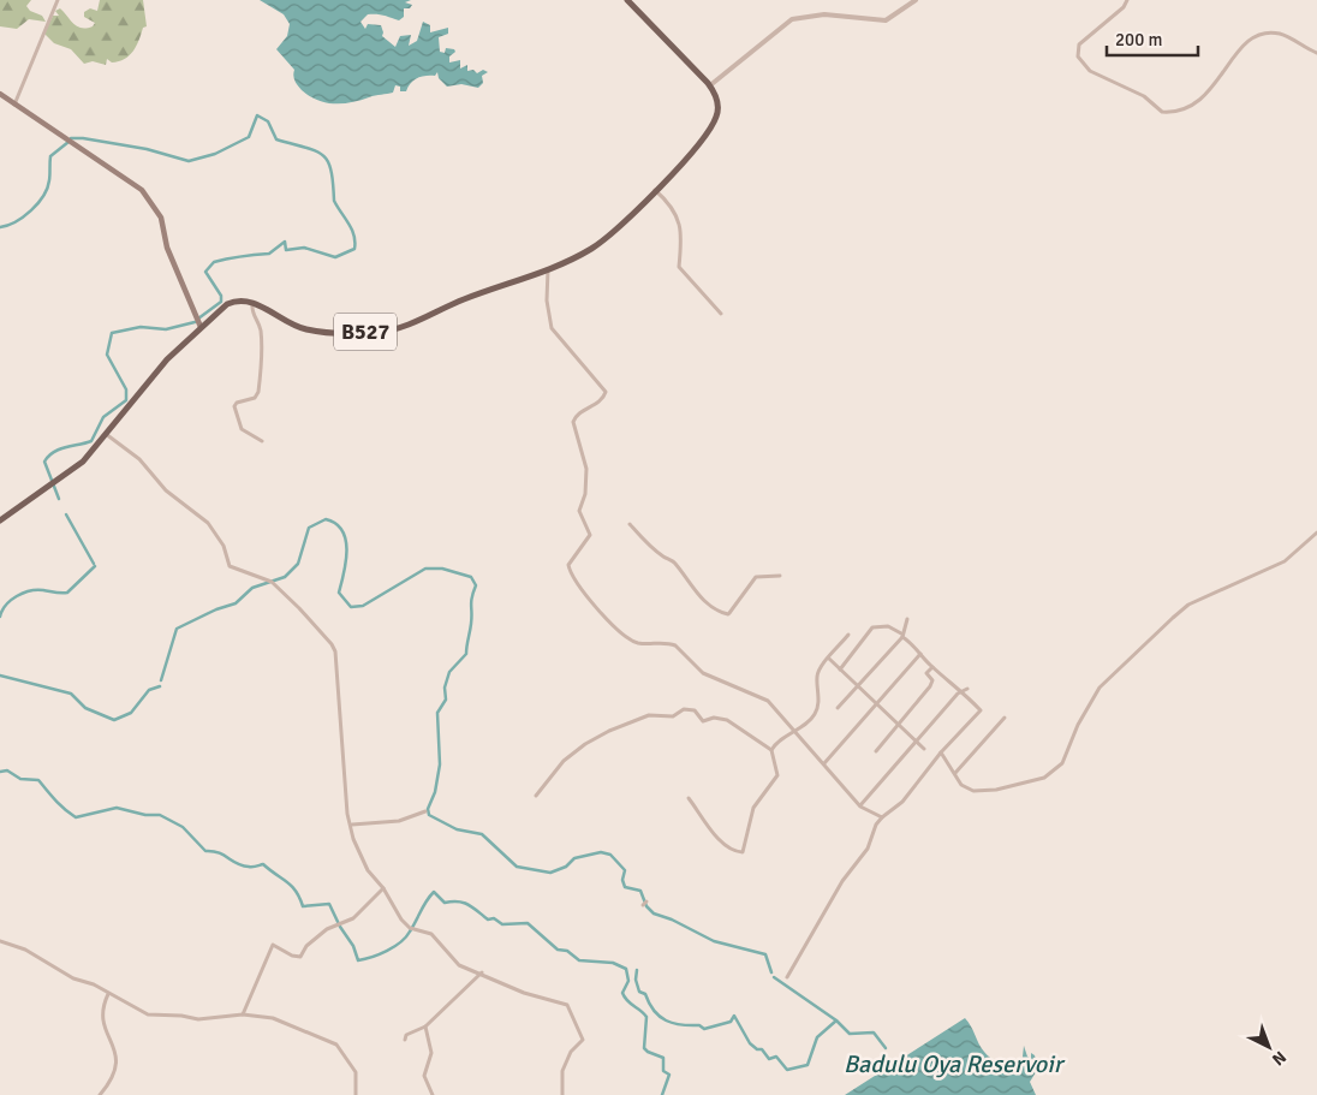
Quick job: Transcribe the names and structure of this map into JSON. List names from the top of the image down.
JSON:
{
  "streets": {
    "main road": ["B527"]
  },
  "water": ["Badulu Oya Reservoir"],
  "scale_bar": "200 m",
  "north": "bottom right"
}
